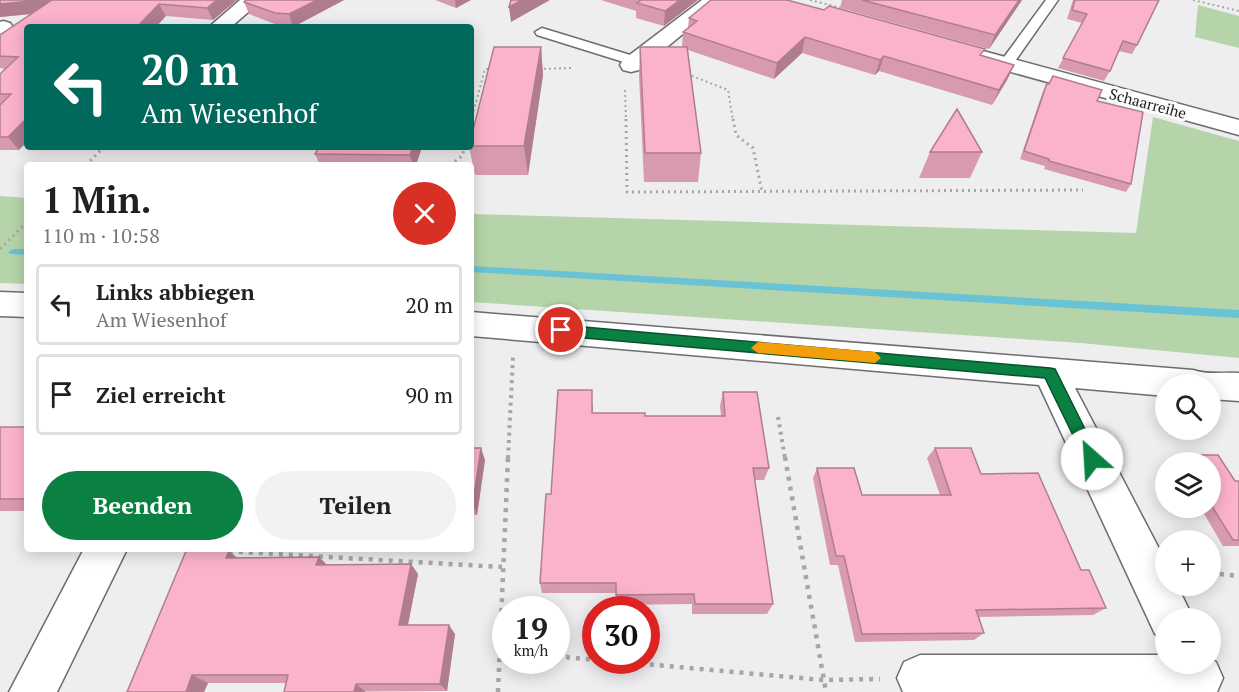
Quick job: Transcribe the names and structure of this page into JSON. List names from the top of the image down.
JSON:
{
  "streets": {
    "street": ["Schaarreihe"]
  },
  "page": {
    "turn": ["20 m", "Am Wiesenhof"],
    "heading": ["1 Min.", "110 m · 10:58"],
    "list": [
      {
        "name": "Links abbiegen",
        "note": "Am Wiesenhof",
        "value": "20 m"
      },
      {
        "name": "Ziel erreicht",
        "value": "90 m"
      }
    ],
    "map_buttons": ["+", "−"],
    "buttons": ["Beenden", "Teilen"],
    "speed": "19 km/h",
    "limit": "30"
  }
}
